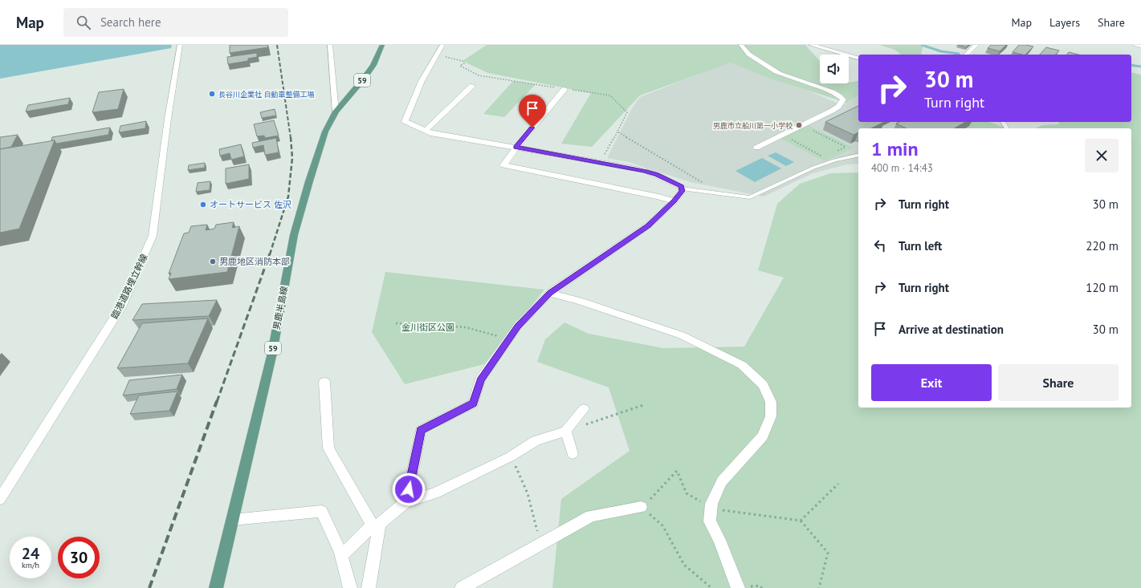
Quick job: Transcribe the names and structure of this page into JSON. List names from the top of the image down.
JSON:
{
  "streets": {
    "main road": ["59", "男鹿半島線"],
    "street": ["臨港道路埋立幹線"]
  },
  "parks": ["金川街区公園"],
  "places": [
    "長谷川企業社 自動車整備工場",
    "男鹿市立船川第一小学校",
    "オートサービス 佐沢",
    "男鹿地区消防本部"
  ],
  "page": {
    "header": "Map",
    "search": "Search here",
    "nav": ["Map", "Layers", "Share"],
    "turn": ["30 m", "Turn right"],
    "heading": ["1 min", "400 m · 14:43"],
    "list": [
      {
        "name": "Turn right",
        "value": "30 m"
      },
      {
        "name": "Turn left",
        "value": "220 m"
      },
      {
        "name": "Turn right",
        "value": "120 m"
      },
      {
        "name": "Arrive at destination",
        "value": "30 m"
      }
    ],
    "buttons": ["Exit", "Share"],
    "speed": "24 km/h",
    "limit": "30"
  }
}
